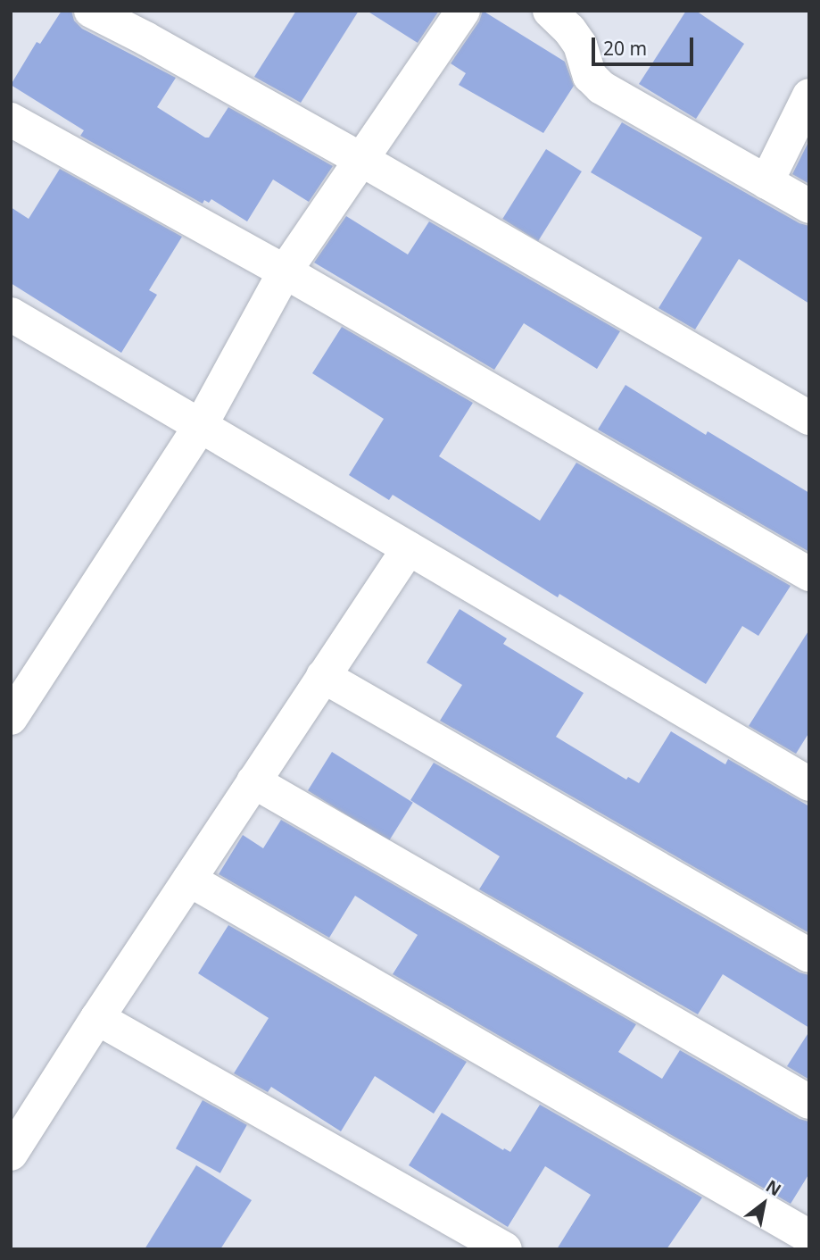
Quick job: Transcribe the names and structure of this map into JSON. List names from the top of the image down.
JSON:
{
  "scale_bar": "20 m",
  "north": "top right"
}
